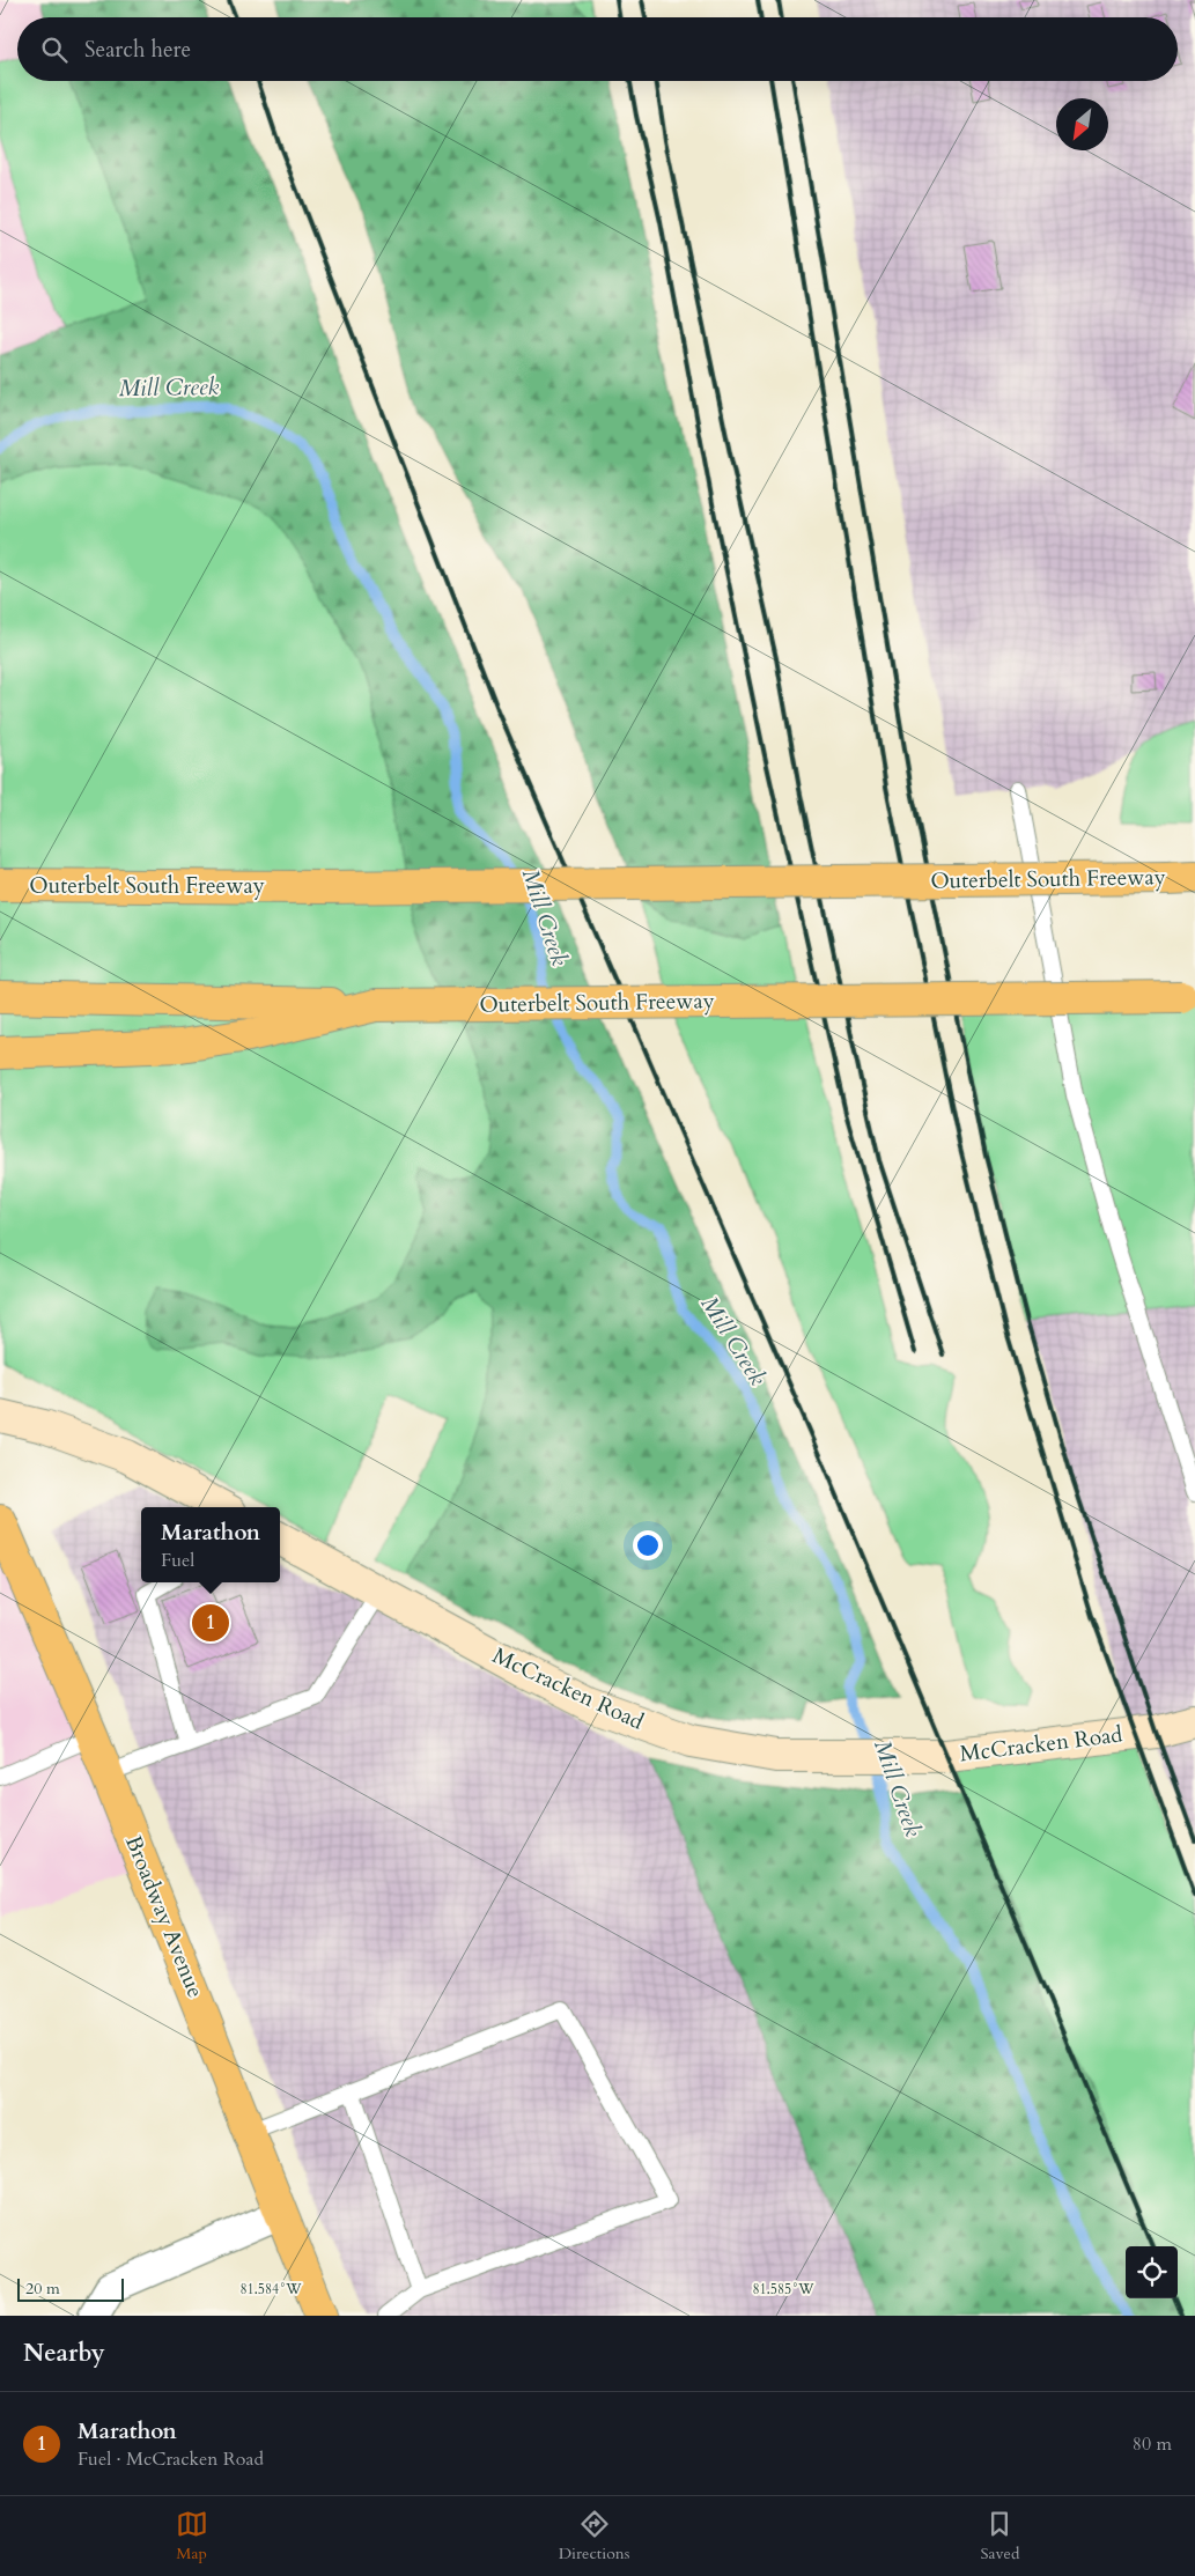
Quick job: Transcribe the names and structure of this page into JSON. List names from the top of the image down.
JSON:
{
  "streets": {
    "main road": ["Outerbelt South Freeway", "Broadway Avenue"],
    "street": ["McCracken Road"]
  },
  "water": ["Mill Creek"],
  "scale_bar": "20 m",
  "north": "bottom left",
  "page": {
    "search": "Search here",
    "popup": ["Marathon", "Fuel"],
    "pins": "1",
    "scale": "20 m",
    "heading": "Nearby",
    "list": [
      {
        "mark": "1",
        "name": "Marathon",
        "note": "Fuel · McCracken Road",
        "value": "80 m"
      }
    ],
    "nav": ["Map", "Directions", "Saved"]
  },
  "coordinates": ["81.584°W", "81.585°W"]
}
